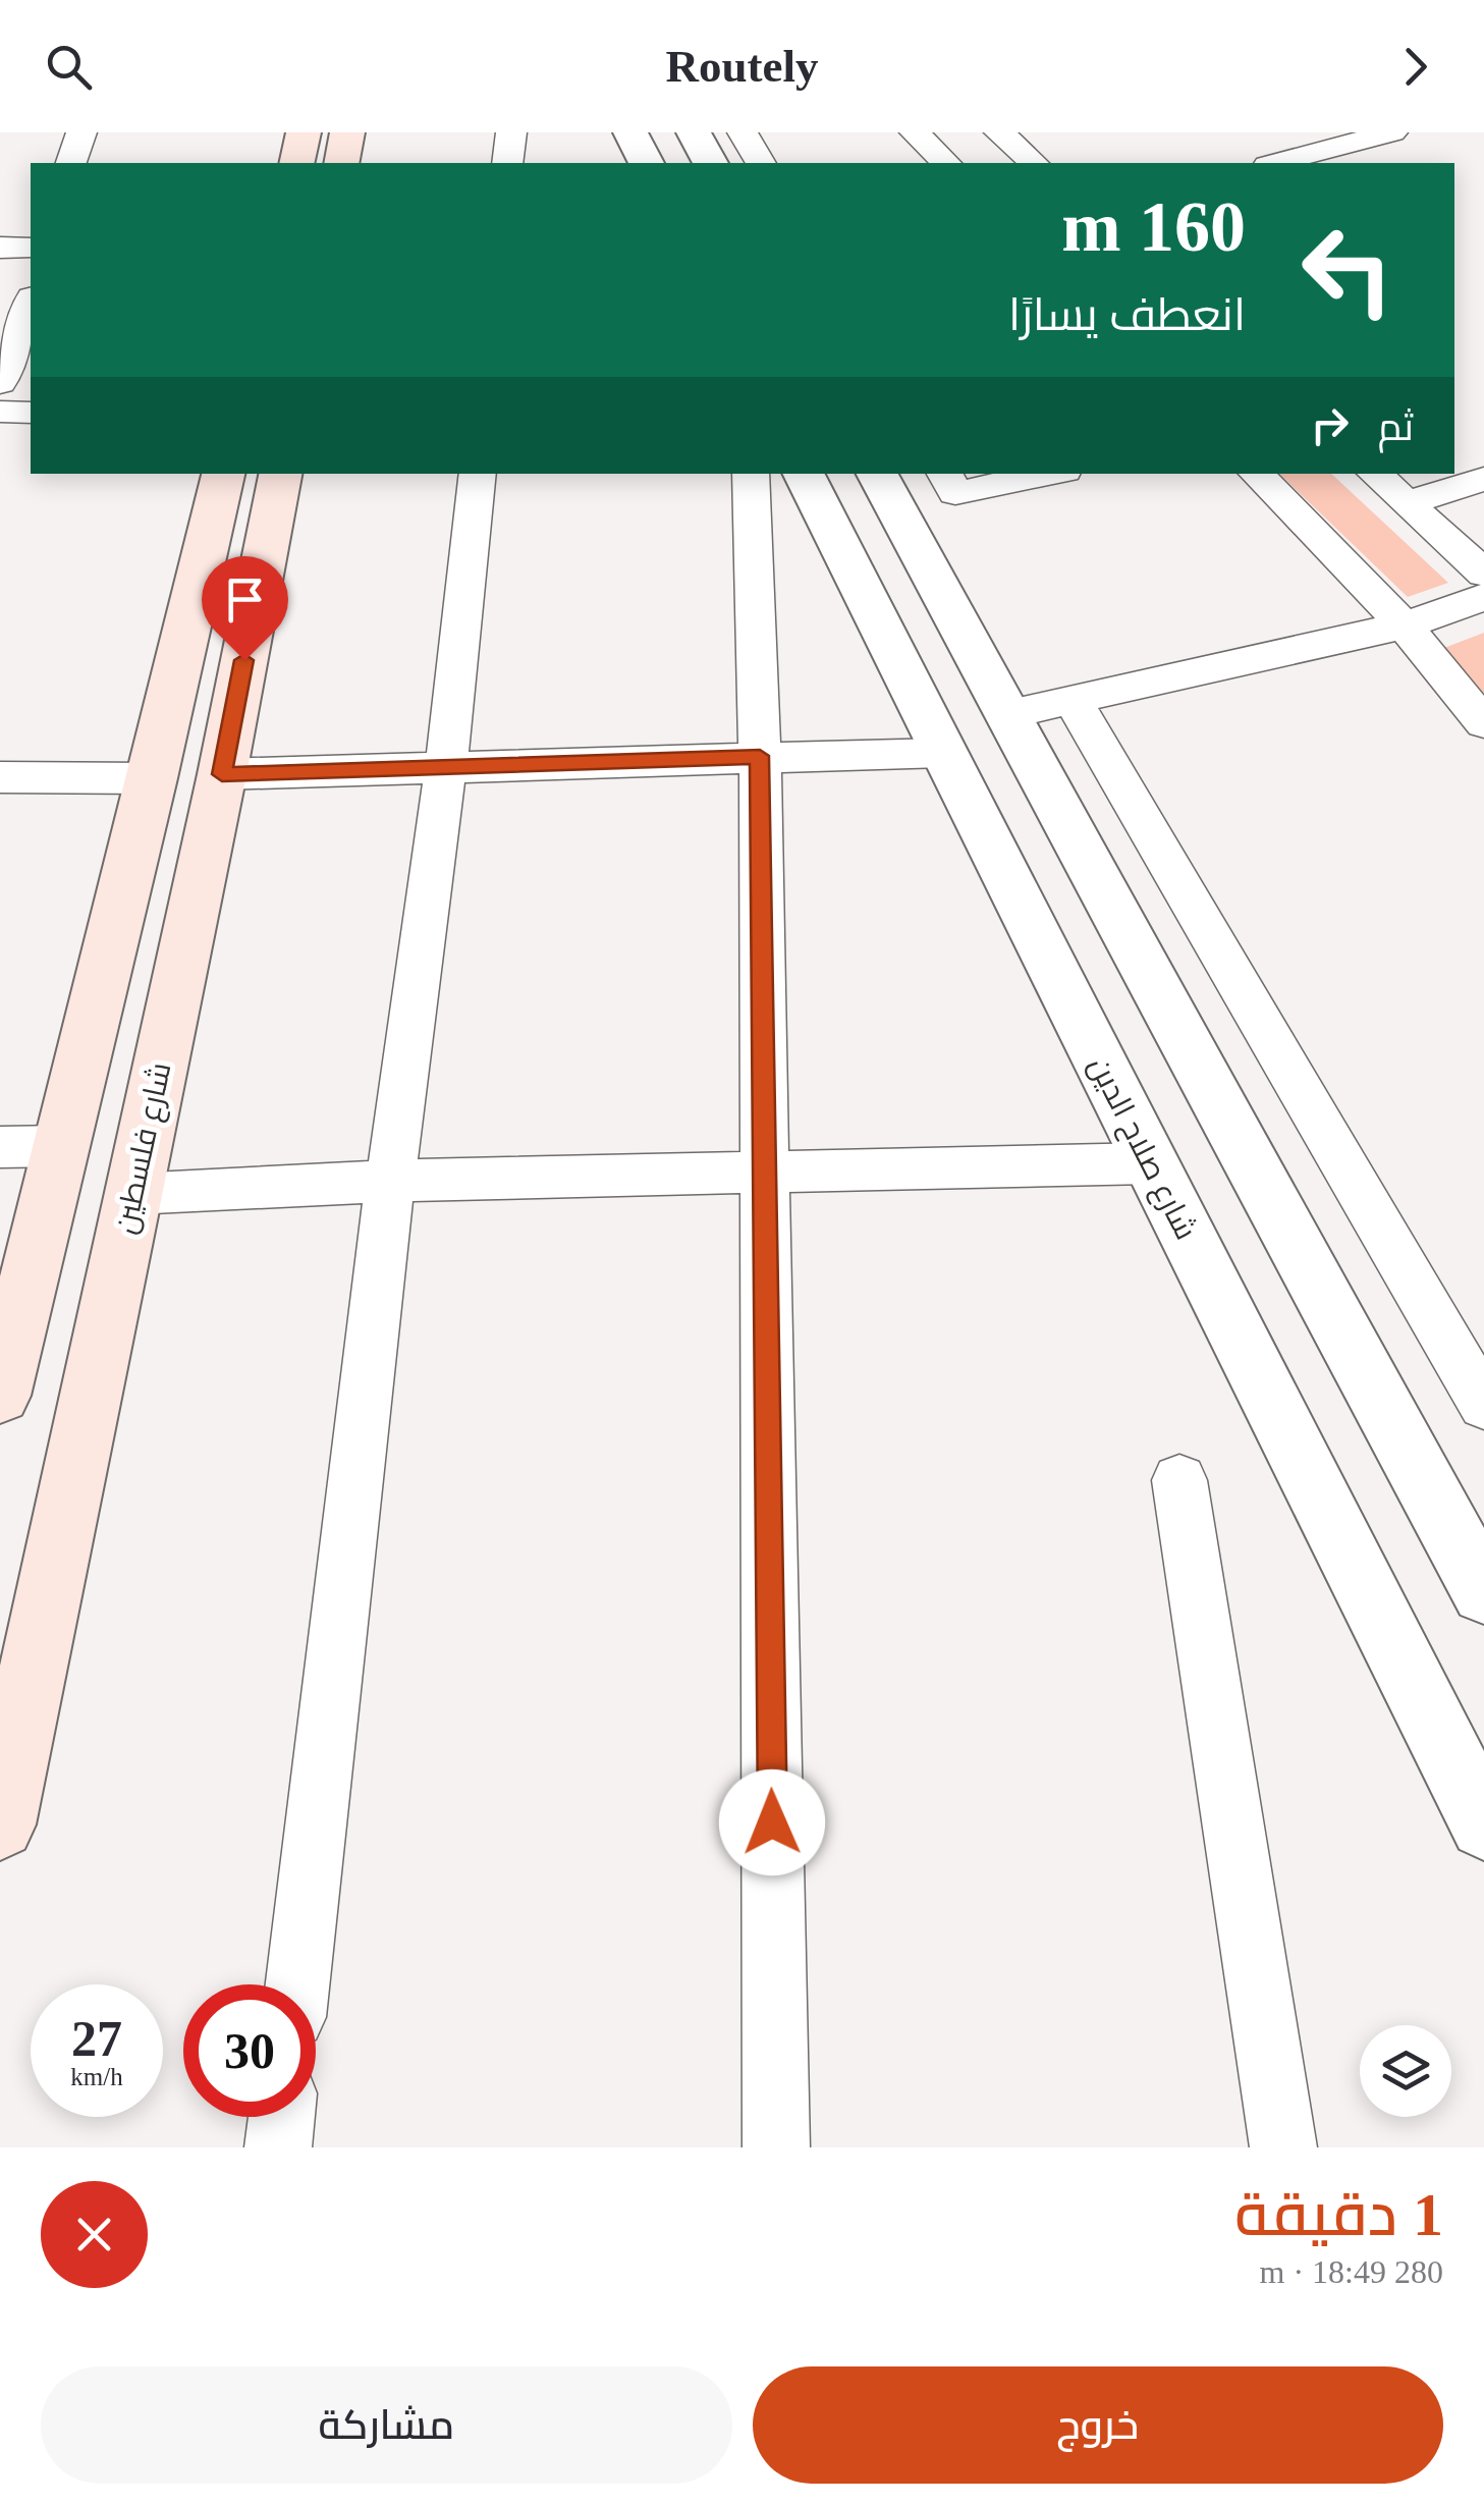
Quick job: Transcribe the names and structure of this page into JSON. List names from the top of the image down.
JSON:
{
  "streets": {
    "main road": ["شارع فلسطين"],
    "street": ["شارع صلاح الدين"]
  },
  "page": {
    "header": "Routely",
    "turn": ["160 m", "انعطف يسارًا"],
    "then": "ثم",
    "speed": "27 km/h",
    "limit": "30",
    "heading": ["1 دقيقة", "280 m · 18:49"],
    "buttons": ["خروج", "مشاركة"]
  }
}
